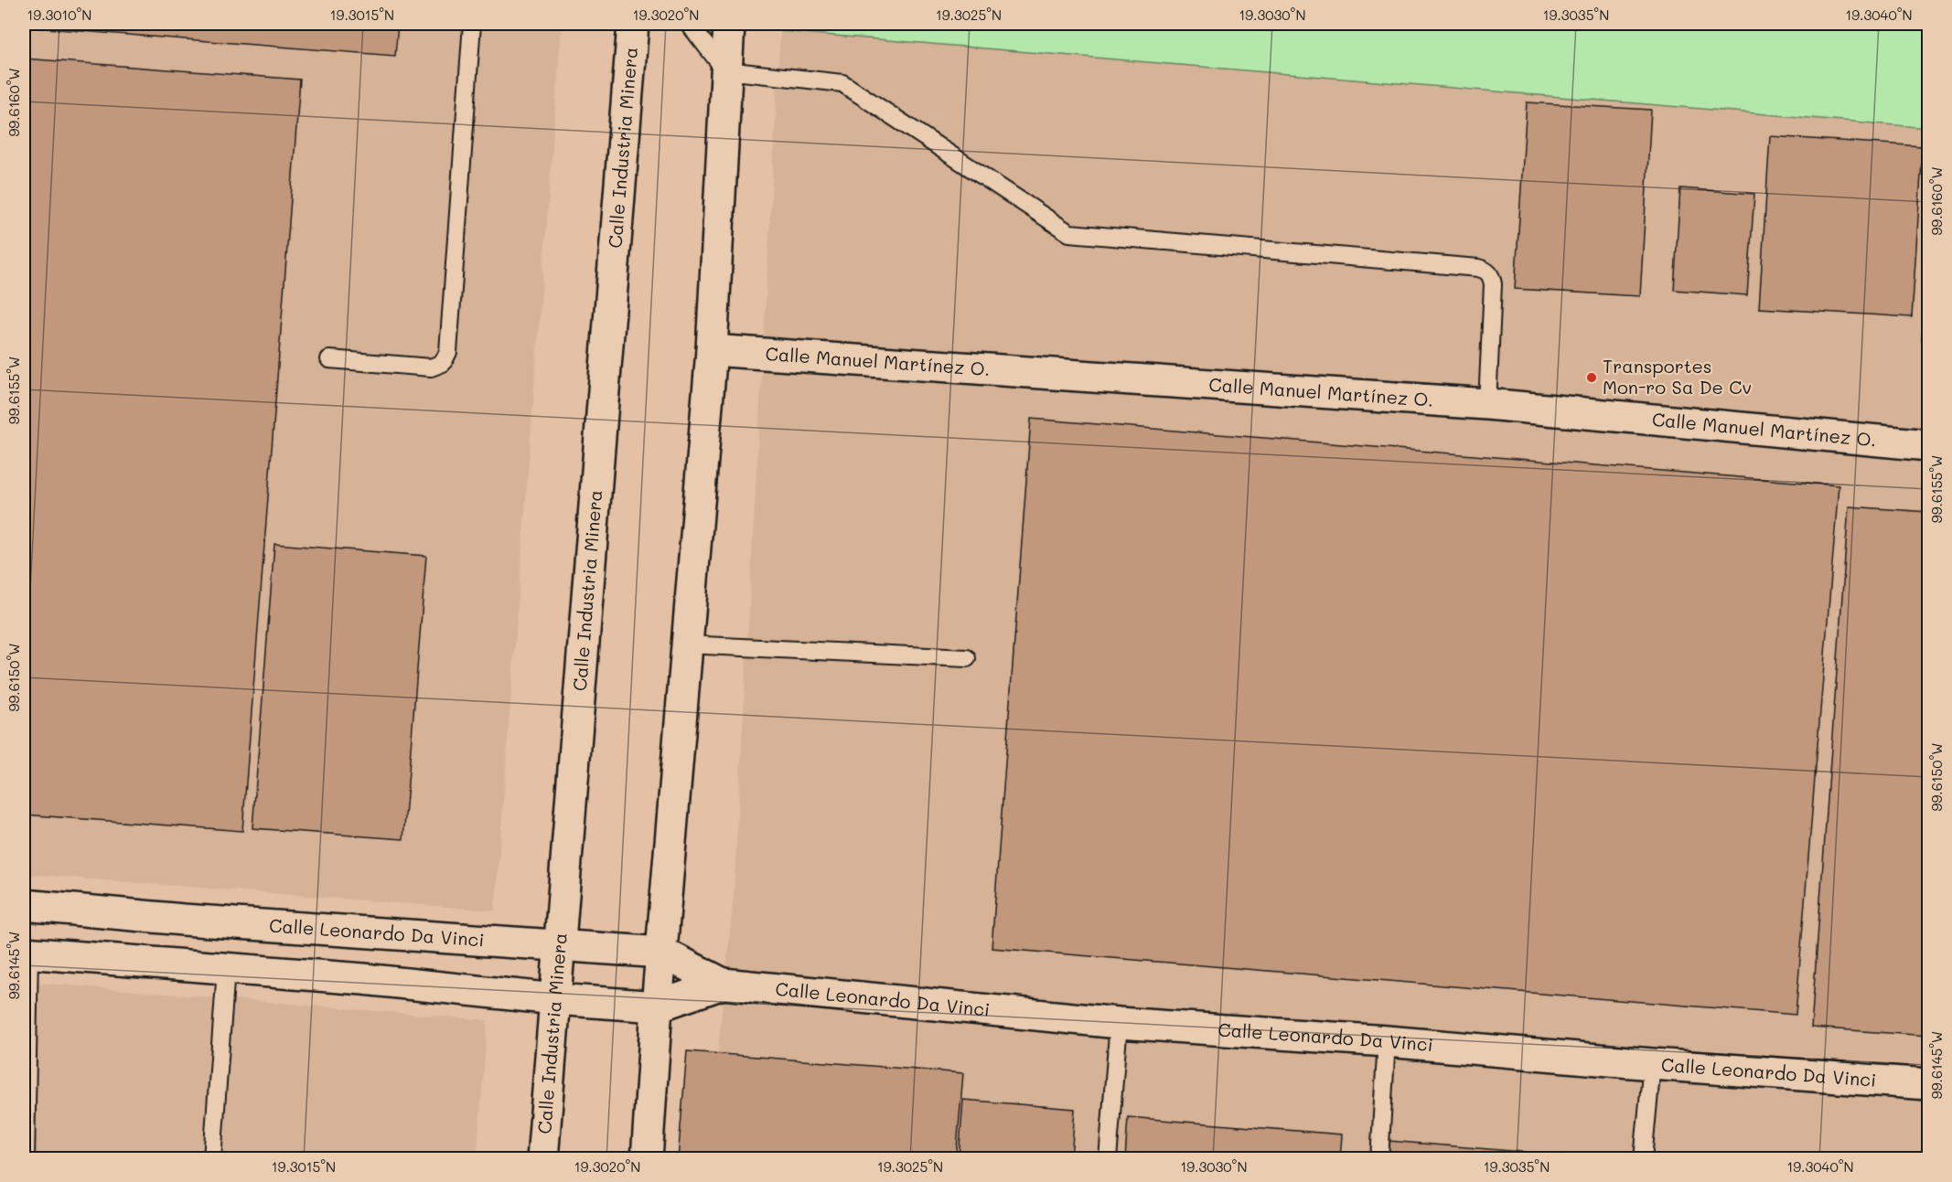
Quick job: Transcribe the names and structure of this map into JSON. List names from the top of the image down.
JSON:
{
  "streets": {
    "main road": ["Calle Industria Minera", "Calle Manuel Martínez O.", "Calle Leonardo Da Vinci"]
  },
  "crossings": [
    ["Calle Industria Minera", "Calle Leonardo Da Vinci"]
  ],
  "places": ["Transportes Mon-ro Sa De Cv"],
  "coordinates": [
    "19.3010°N",
    "19.3015°N",
    "19.3020°N",
    "19.3025°N",
    "19.3030°N",
    "19.3035°N",
    "19.3040°N",
    "99.6160°W",
    "99.6155°W",
    "99.6150°W",
    "99.6145°W"
  ]
}
